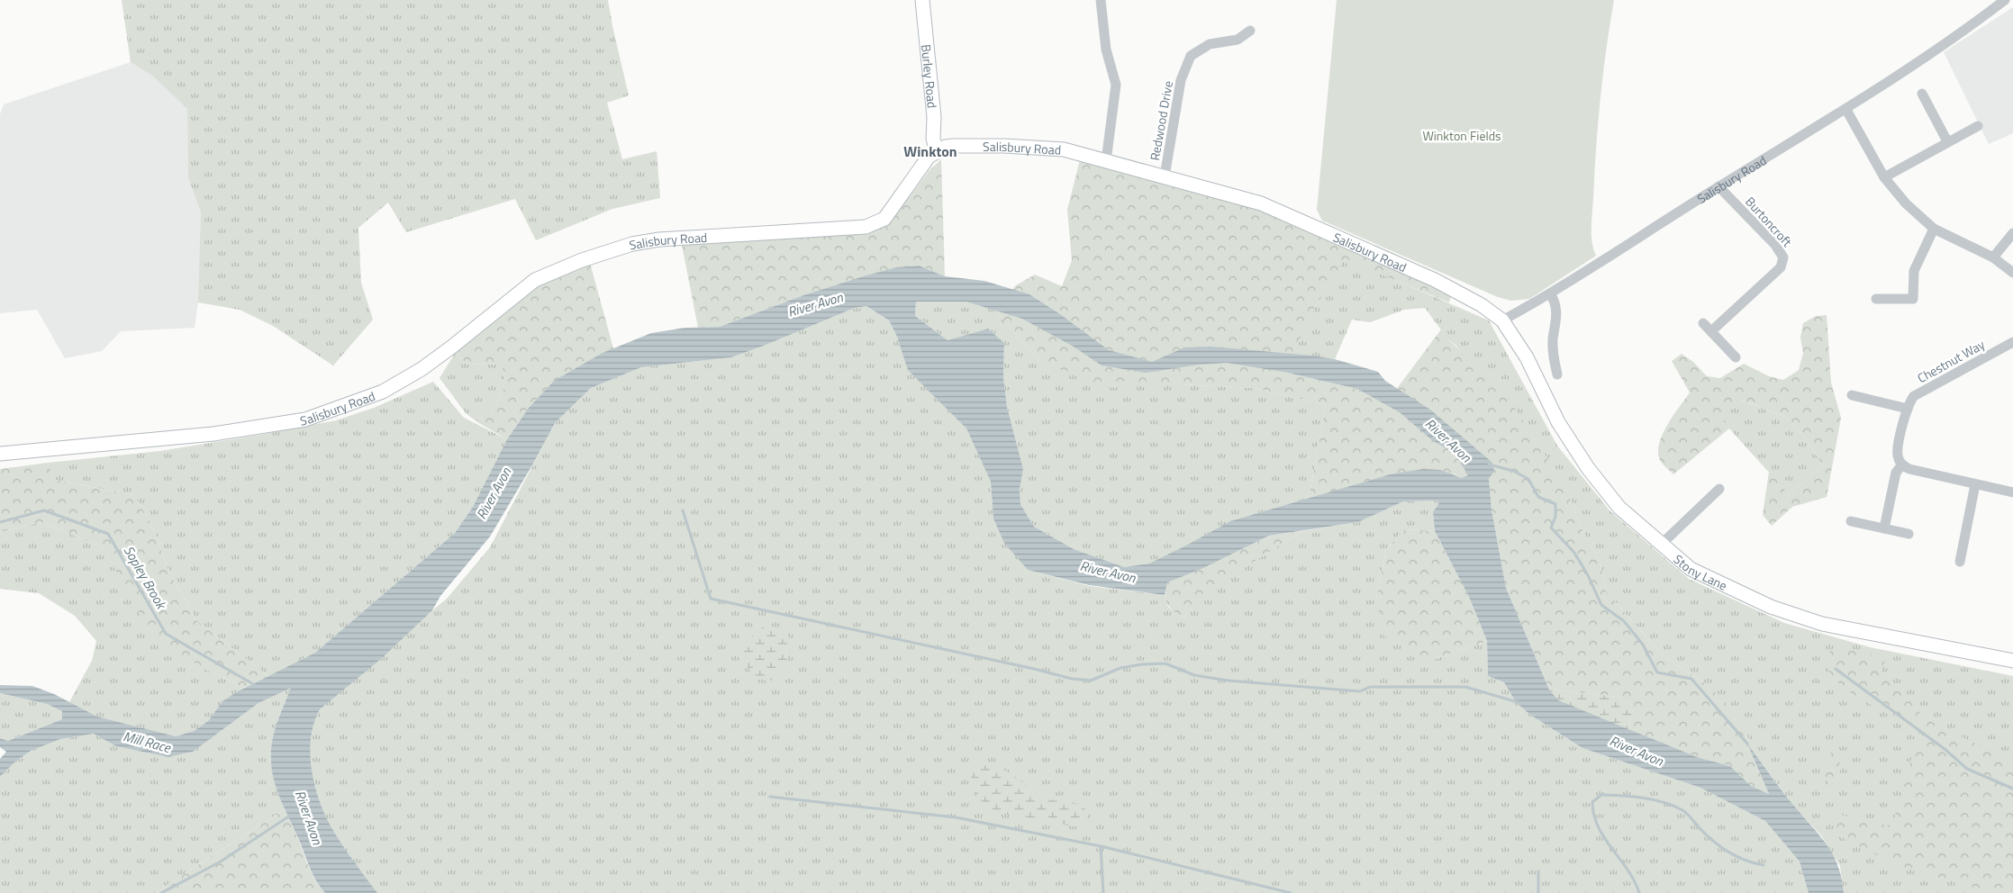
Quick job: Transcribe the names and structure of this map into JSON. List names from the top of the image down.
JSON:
{
  "streets": {
    "main road": ["Burley Road", "Salisbury Road", "Stony Lane"],
    "street": ["Redwood Drive", "Burtoncroft", "Chestnut Way"]
  },
  "crossings": [
    ["Burley Road", "Salisbury Road"],
    ["Redwood Drive", "Salisbury Road"],
    ["Salisbury Road", "Burtoncroft"],
    ["Salisbury Road", "Stony Lane"]
  ],
  "districts": ["Winkton"],
  "water": ["River Avon", "Sopley Brook", "Mill Race"],
  "parks": ["Winkton Fields"]
}
